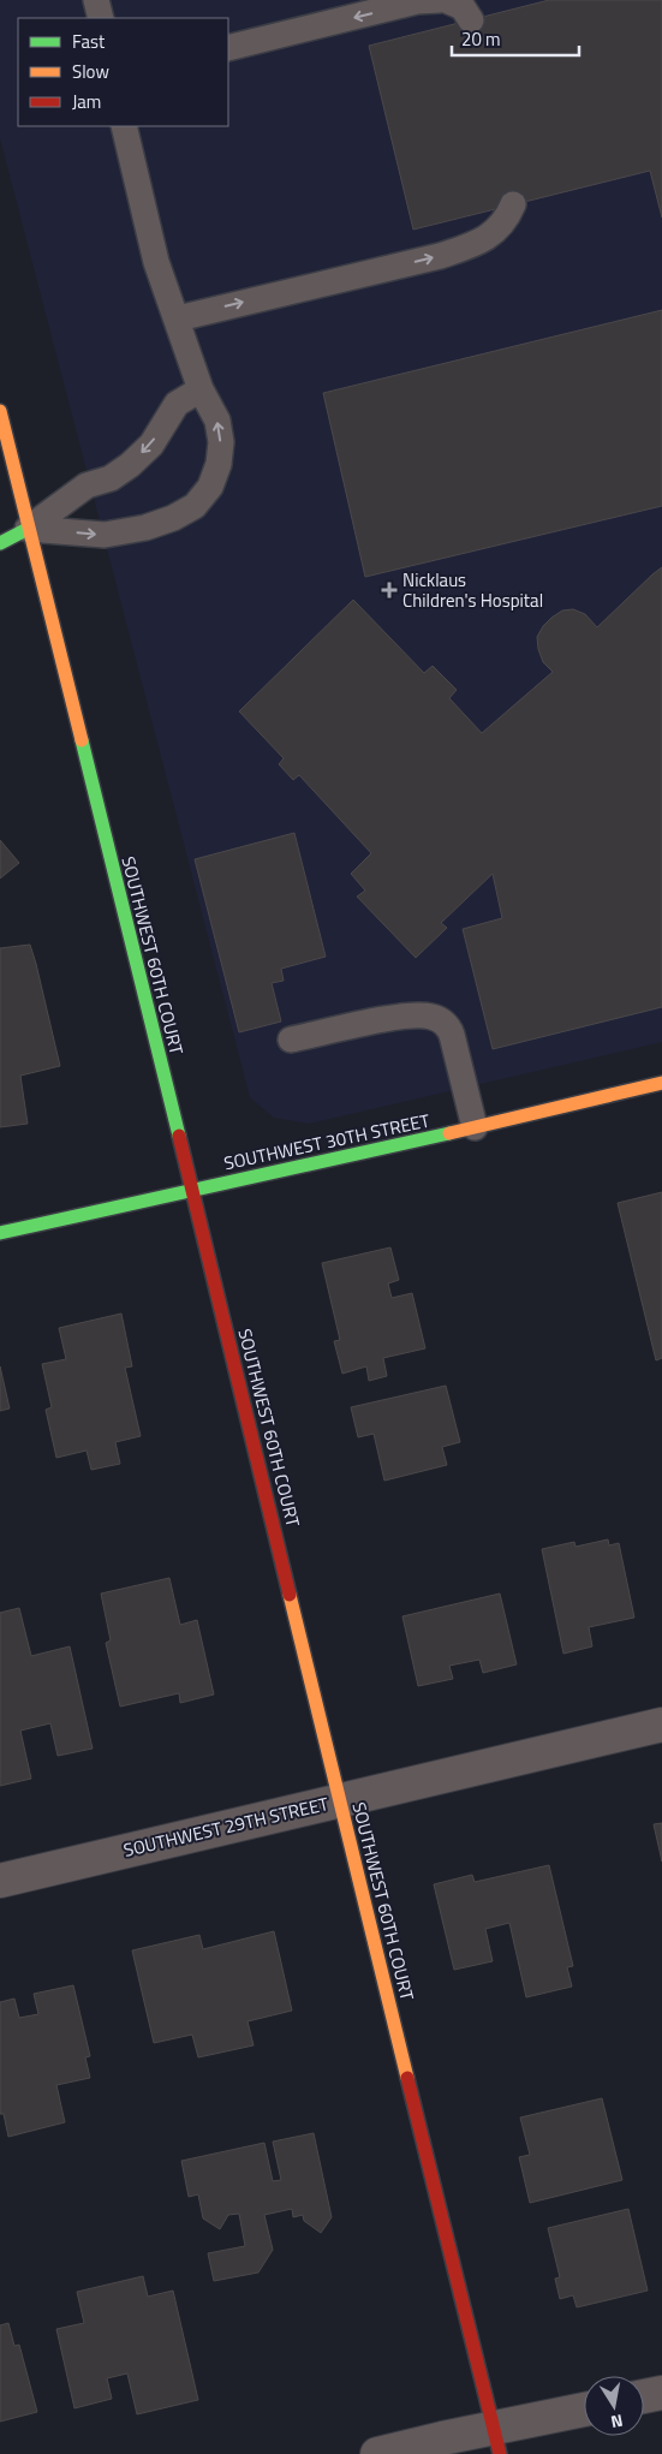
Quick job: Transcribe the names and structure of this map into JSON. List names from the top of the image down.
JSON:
{
  "streets": {
    "street": ["SOUTHWEST 60TH COURT", "SOUTHWEST 30TH STREET", "SOUTHWEST 29TH STREET"]
  },
  "crossings": [
    ["SOUTHWEST 60TH COURT", "SOUTHWEST 30TH STREET"],
    ["SOUTHWEST 60TH COURT", "SOUTHWEST 29TH STREET"]
  ],
  "places": {
    "health": ["Nicklaus Children's Hospital"]
  },
  "legend": ["Fast", "Slow", "Jam"],
  "scale_bar": "20 m",
  "north": "bottom"
}
